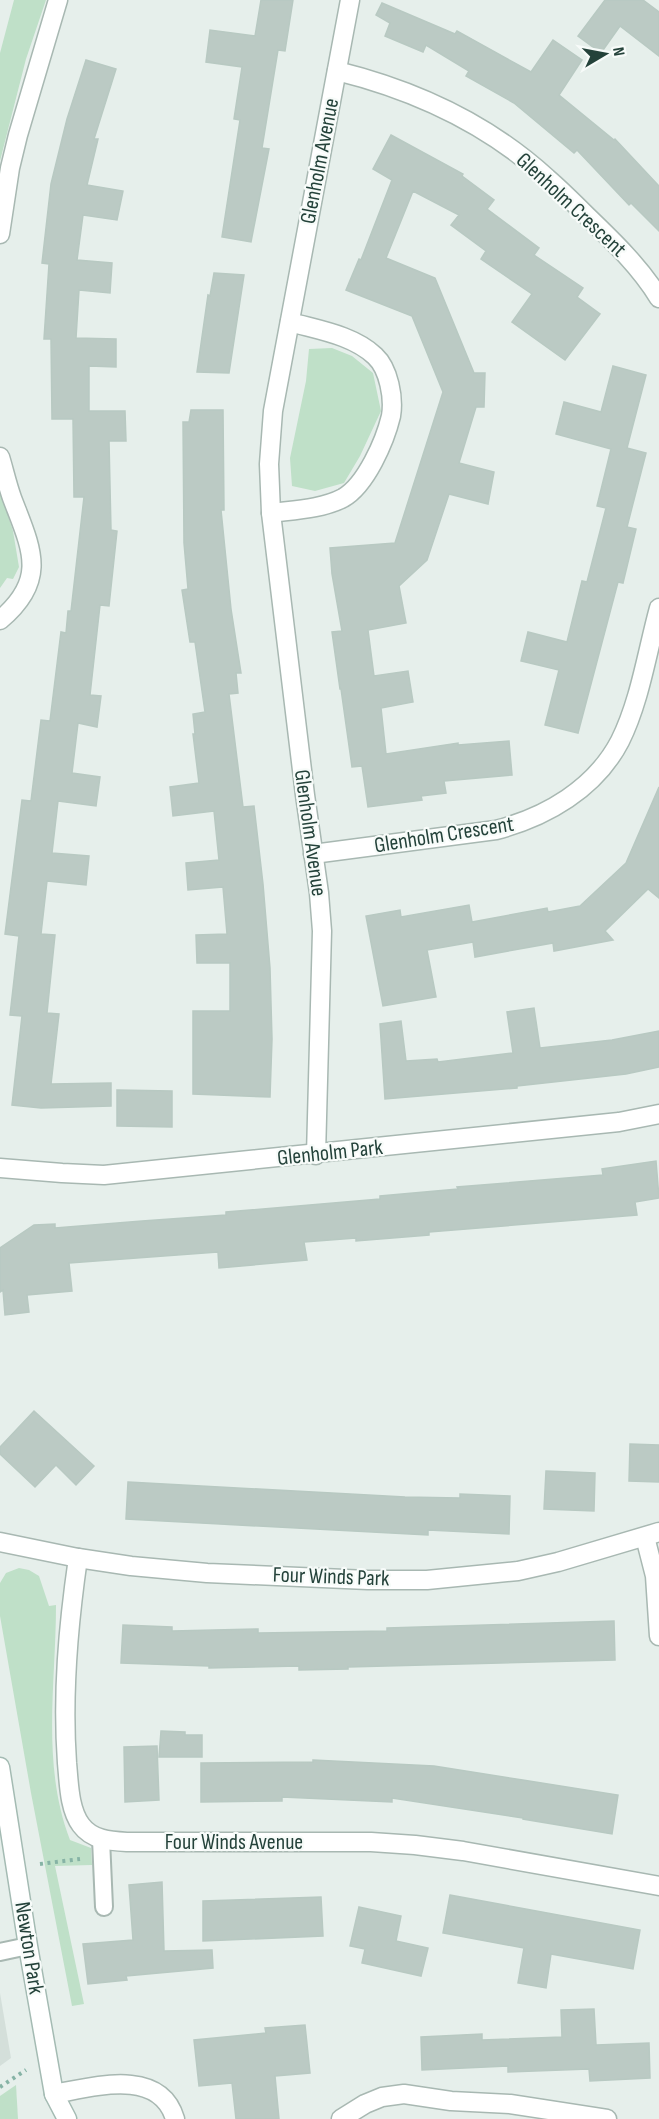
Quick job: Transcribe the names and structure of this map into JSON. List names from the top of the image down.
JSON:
{
  "streets": {
    "street": [
      "Glenholm Avenue",
      "Glenholm Crescent",
      "Glenholm Park",
      "Four Winds Park",
      "Four Winds Avenue",
      "Newton Park"
    ]
  },
  "crossings": [
    ["Glenholm Avenue", "Glenholm Crescent"],
    ["Glenholm Avenue", "Glenholm Park"]
  ],
  "north": "right"
}
